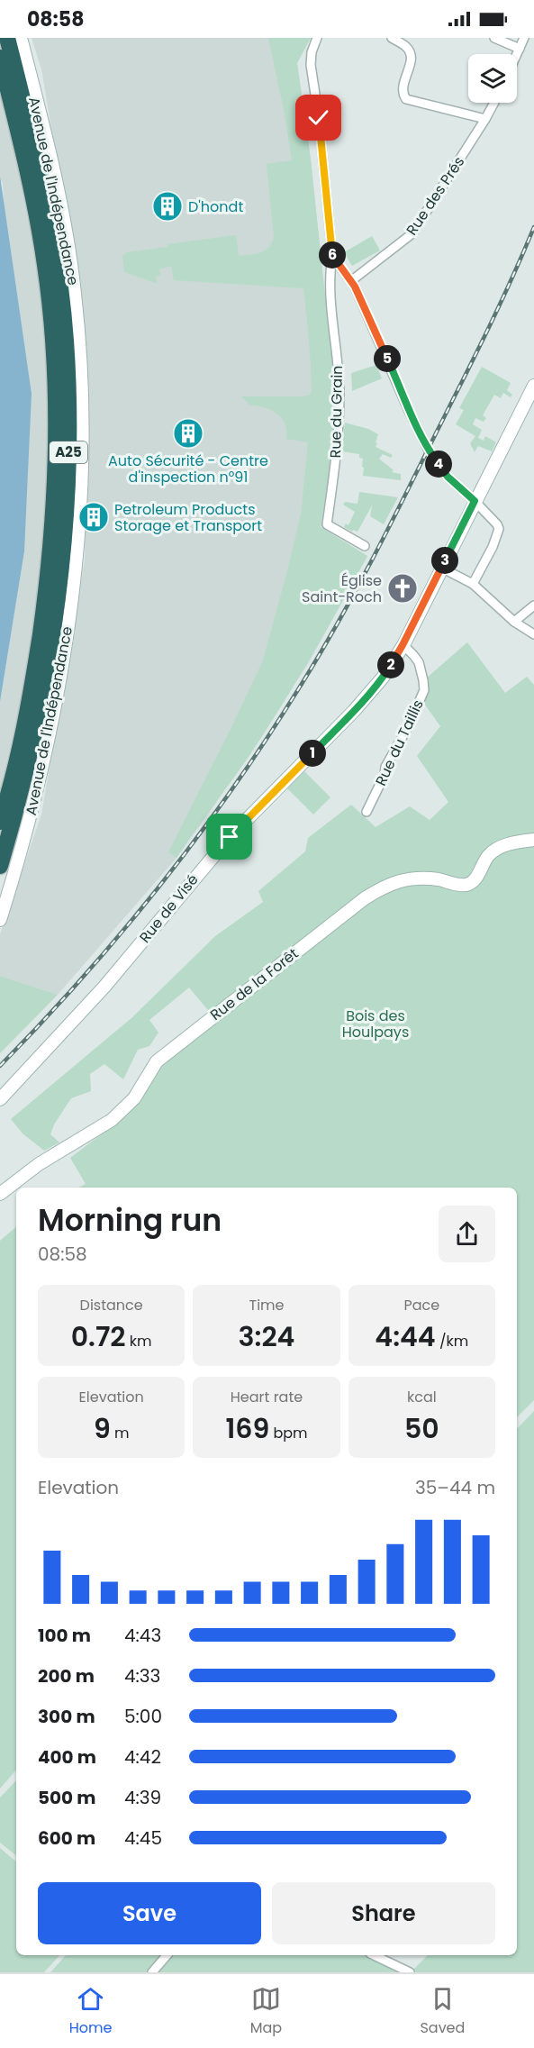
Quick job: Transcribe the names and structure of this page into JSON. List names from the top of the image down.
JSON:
{
  "streets": {
    "highway": ["A25"],
    "main road": ["Avenue de l'Indépendance", "Rue de Visé", "Rue de la Forêt"],
    "street": ["Rue des Prés", "Rue du Grain", "Rue du Taillis"]
  },
  "crossings": [
    ["Rue du Taillis", "Rue de Visé"]
  ],
  "parks": ["Bois des Houlpays"],
  "places": {
    "building": ["D'hondt", "Auto Sécurité - Centre d'inspection n°91", "Petroleum Products Storage et Transport"],
    "church": ["Église Saint-Roch"]
  },
  "page": {
    "status": "08:58",
    "pins": [
      "6",
      "5",
      "4",
      "3",
      "2",
      "1"
    ],
    "heading": ["Morning run", "08:58"],
    "stats": [
      ["Distance", "0.72 km"],
      ["Time", "3:24"],
      ["Pace", "4:44 /km"],
      ["Elevation", "9 m"],
      ["Heart rate", "169 bpm"],
      ["kcal", "50"]
    ],
    "chart": ["Elevation", "35–44 m"],
    "list": [
      {
        "name": "100 m",
        "note": "4:43"
      },
      {
        "name": "200 m",
        "note": "4:33"
      },
      {
        "name": "300 m",
        "note": "5:00"
      },
      {
        "name": "400 m",
        "note": "4:42"
      },
      {
        "name": "500 m",
        "note": "4:39"
      },
      {
        "name": "600 m",
        "note": "4:45"
      }
    ],
    "buttons": ["Save", "Share"],
    "tabs": ["Home", "Map", "Saved"]
  }
}
